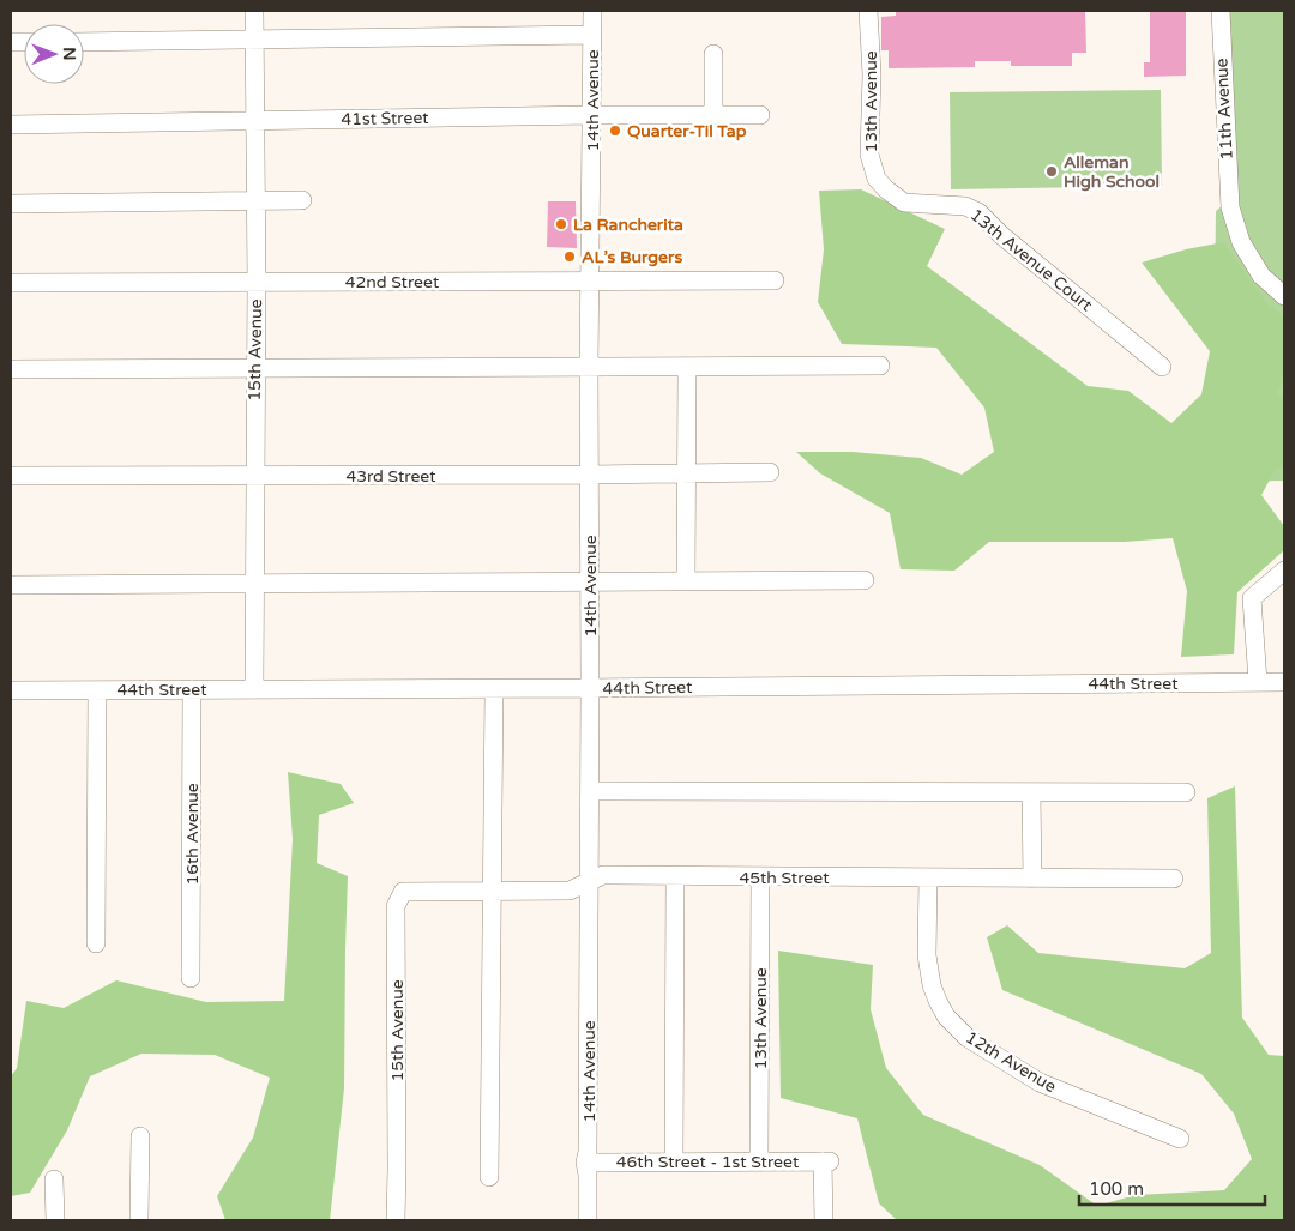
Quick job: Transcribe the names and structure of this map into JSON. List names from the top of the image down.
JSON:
{
  "streets": {
    "street": [
      "14th Avenue",
      "13th Avenue",
      "11th Avenue",
      "41st Street",
      "13th Avenue Court",
      "42nd Street",
      "15th Avenue",
      "43rd Street",
      "44th Street",
      "16th Avenue",
      "45th Street",
      "12th Avenue",
      "46th Street - 1st Street"
    ]
  },
  "crossings": [
    ["14th Avenue", "41st Street"],
    ["14th Avenue", "42nd Street"],
    ["14th Avenue", "43rd Street"],
    ["14th Avenue", "44th Street"],
    ["14th Avenue", "45th Street"],
    ["14th Avenue", "46th Street - 1st Street"],
    ["13th Avenue", "13th Avenue Court"],
    ["13th Avenue", "45th Street"],
    ["13th Avenue", "46th Street - 1st Street"],
    ["41st Street", "15th Avenue"],
    ["42nd Street", "15th Avenue"],
    ["15th Avenue", "43rd Street"],
    ["15th Avenue", "44th Street"],
    ["15th Avenue", "45th Street"],
    ["44th Street", "16th Avenue"],
    ["45th Street", "12th Avenue"]
  ],
  "places": [
    "Quarter-Til Tap",
    "Alleman High School",
    "La Rancherita",
    "AL’s Burgers"
  ],
  "scale_bar": "100 m",
  "north": "right"
}
